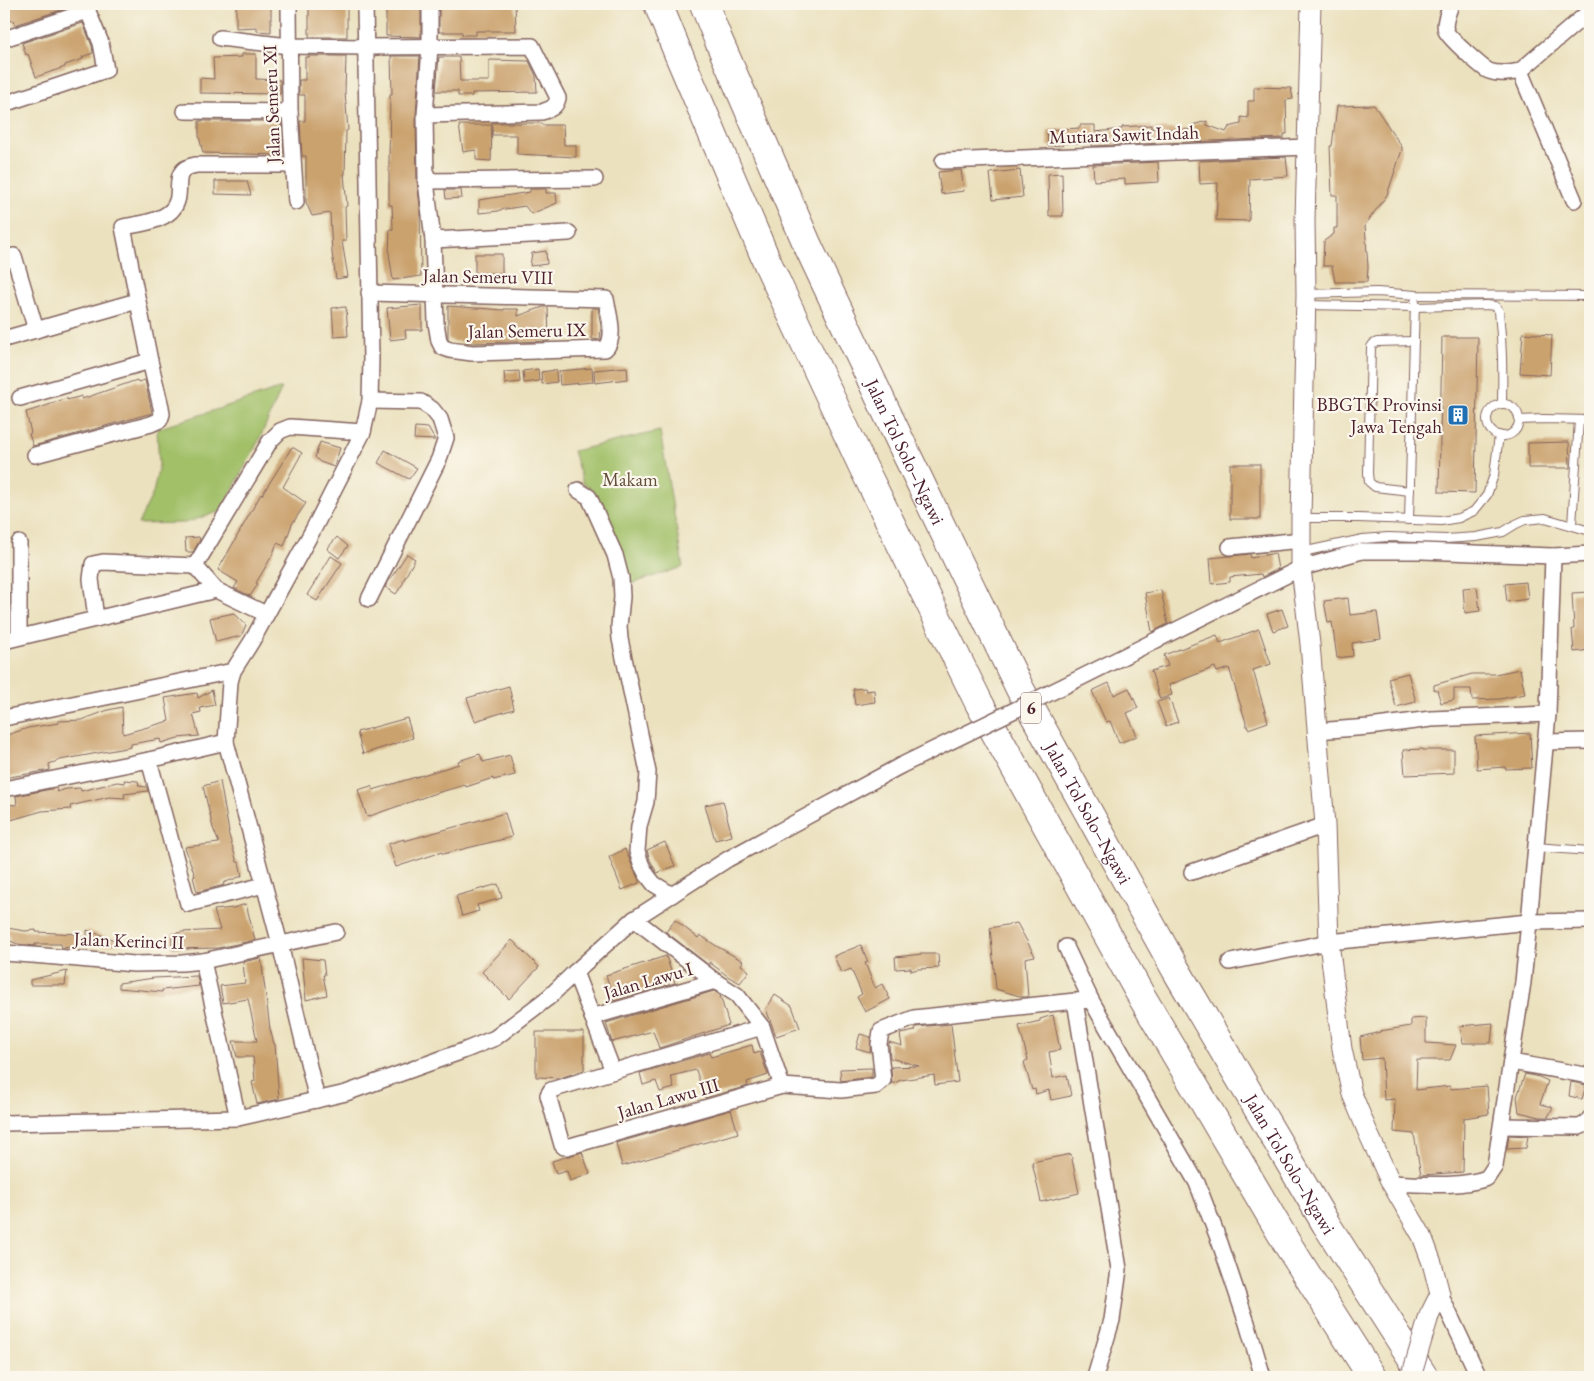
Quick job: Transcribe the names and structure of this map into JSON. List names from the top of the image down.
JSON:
{
  "streets": {
    "highway": ["Jalan Tol Solo–Ngawi", "6"],
    "street": [
      "Jalan Semeru XI",
      "Mutiara Sawit Indah",
      "Jalan Semeru VIII",
      "Jalan Semeru IX",
      "Jalan Kerinci II",
      "Jalan Lawu I",
      "Jalan Lawu III"
    ]
  },
  "crossings": [
    ["Jalan Semeru VIII", "Jalan Semeru IX"]
  ],
  "parks": ["Makam"],
  "places": {
    "building": ["BBGTK Provinsi Jawa Tengah"]
  }
}
